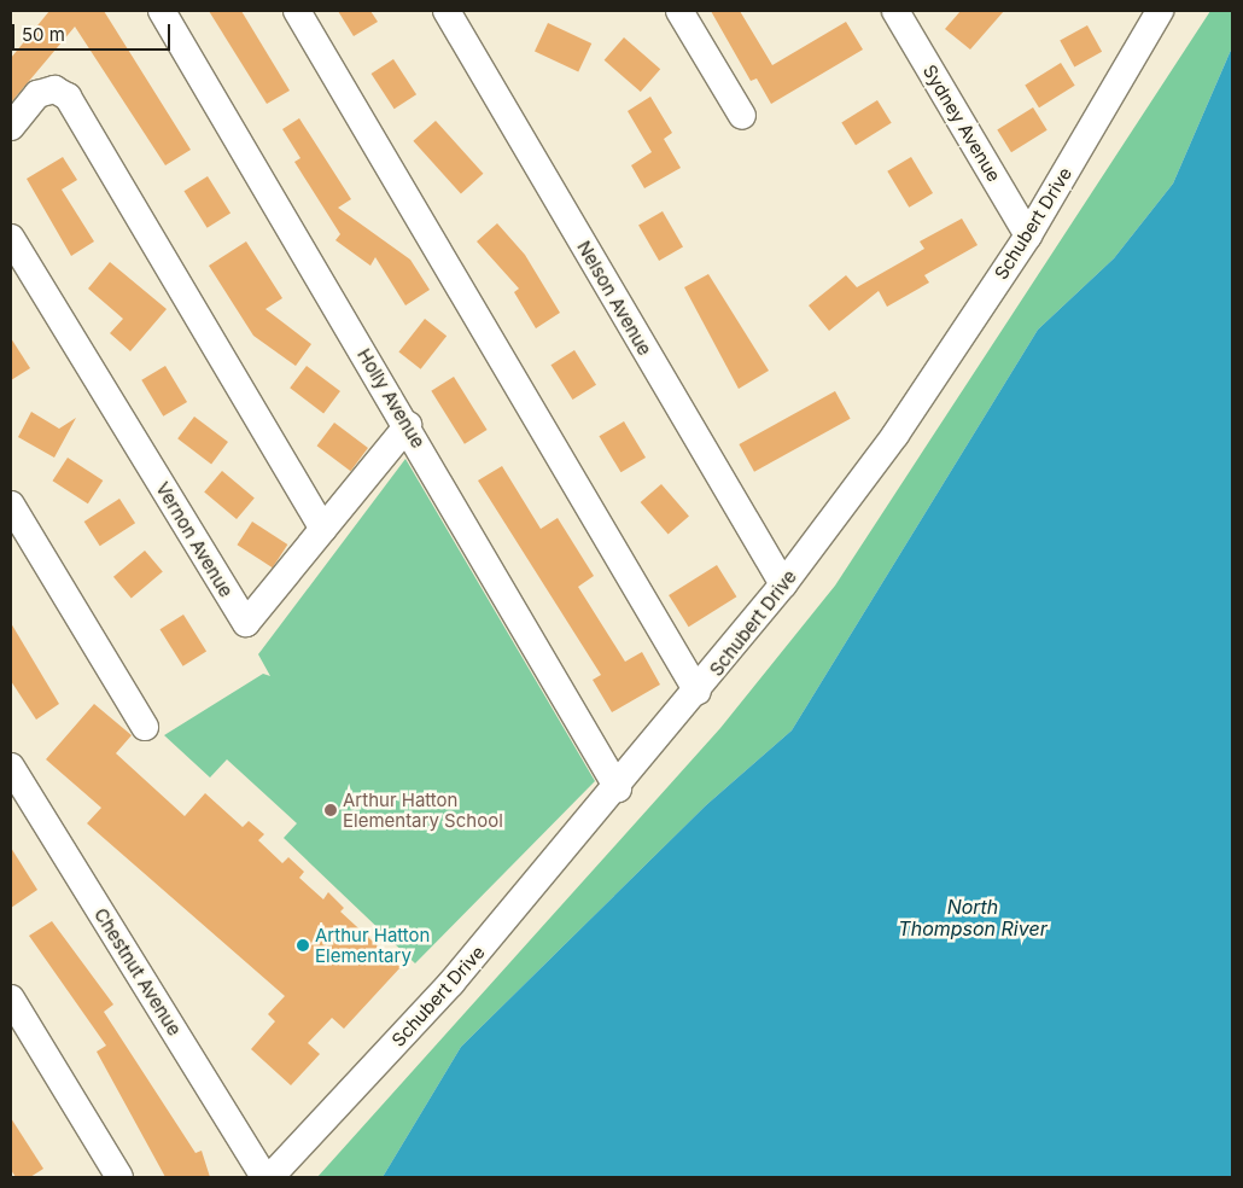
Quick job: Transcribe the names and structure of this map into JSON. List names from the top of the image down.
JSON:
{
  "streets": {
    "street": [
      "Sydney Avenue",
      "Schubert Drive",
      "Nelson Avenue",
      "Holly Avenue",
      "Vernon Avenue",
      "Chestnut Avenue"
    ]
  },
  "crossings": [
    ["Sydney Avenue", "Schubert Drive"],
    ["Schubert Drive", "Nelson Avenue"],
    ["Schubert Drive", "Holly Avenue"],
    ["Holly Avenue", "Vernon Avenue"]
  ],
  "water": ["North Thompson River"],
  "places": ["Arthur Hatton Elementary School", "Arthur Hatton Elementary"],
  "scale_bar": "50 m"
}
